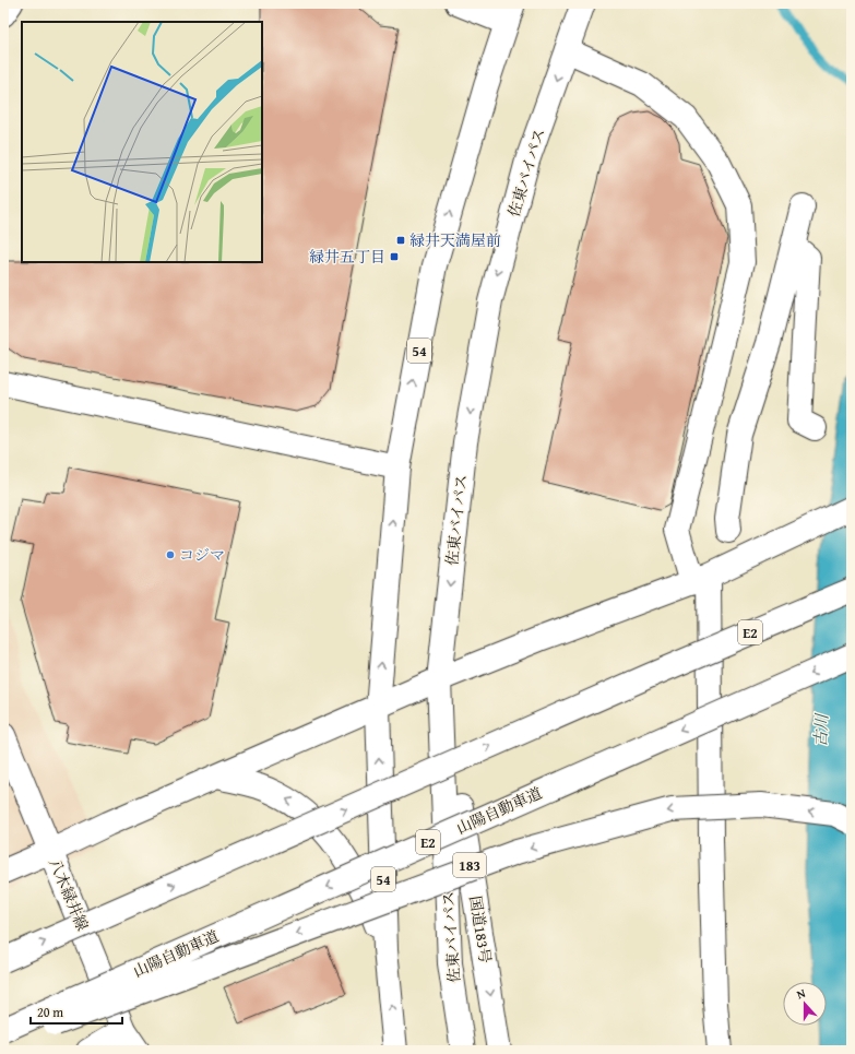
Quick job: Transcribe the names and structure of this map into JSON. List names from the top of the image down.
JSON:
{
  "streets": {
    "main road": [
      "佐東バイパス",
      "54",
      "E2",
      "山陽自動車道",
      "183",
      "八木緑井線",
      "国道183号"
    ]
  },
  "crossings": [
    ["佐東バイパス", "国道183号"]
  ],
  "water": ["古川"],
  "places": {
    "transit": ["緑井天満屋前", "緑井五丁目"],
    "other": ["コジマ"]
  },
  "scale_bar": "20 m",
  "north": "top"
}
